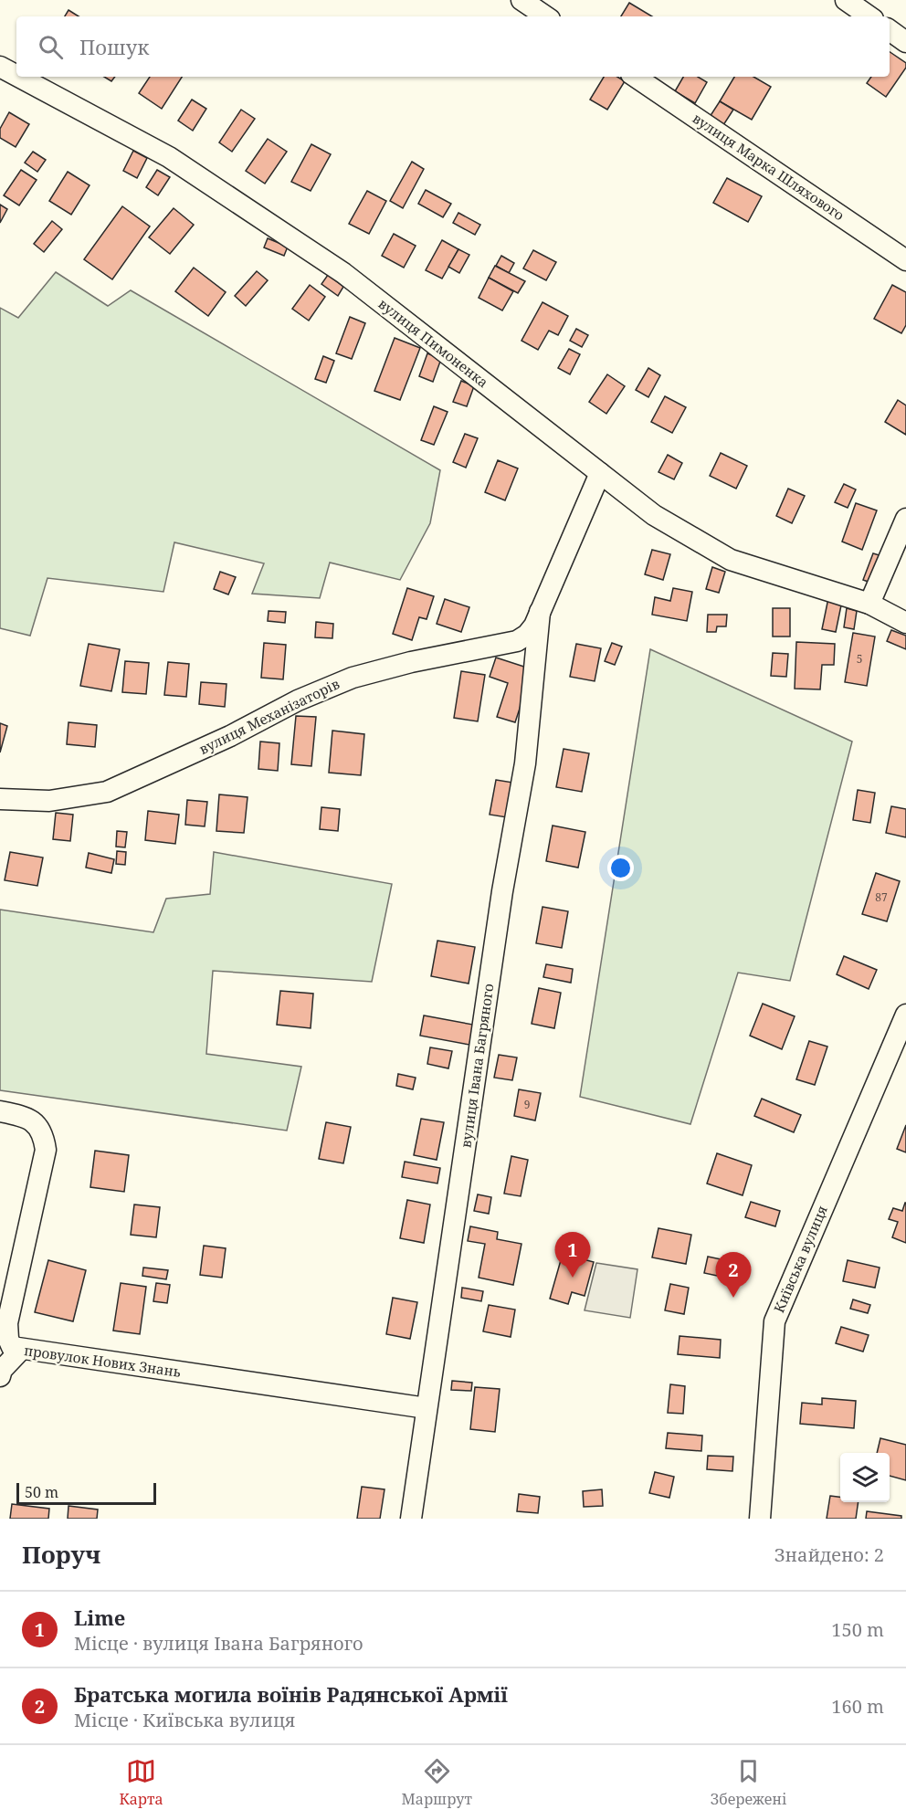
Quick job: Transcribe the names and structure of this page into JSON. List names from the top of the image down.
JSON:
{
  "streets": {
    "street": [
      "вулиця Марка Шляхового",
      "вулиця Пимоненка",
      "вулиця Механізаторів",
      "вулиця Івана Багряного",
      "Київська вулиця",
      "провулок Нових Знань"
    ]
  },
  "crossings": [
    ["вулиця Пимоненка", "вулиця Механізаторів"],
    ["вулиця Механізаторів", "вулиця Івана Багряного"],
    ["вулиця Івана Багряного", "провулок Нових Знань"]
  ],
  "house_numbers": ["5", "87", "9"],
  "scale_bar": "50 m",
  "page": {
    "search": "Пошук",
    "pins": ["1", "2"],
    "scale": "50 m",
    "heading": ["Поруч", "Знайдено: 2"],
    "list": [
      {
        "mark": "1",
        "name": "Lime",
        "note": "Місце · вулиця Івана Багряного",
        "value": "150 m"
      },
      {
        "mark": "2",
        "name": "Братська могила воїнів Радянської Армії",
        "note": "Місце · Київська вулиця",
        "value": "160 m"
      }
    ],
    "nav": ["Карта", "Маршрут", "Збережені"]
  }
}
